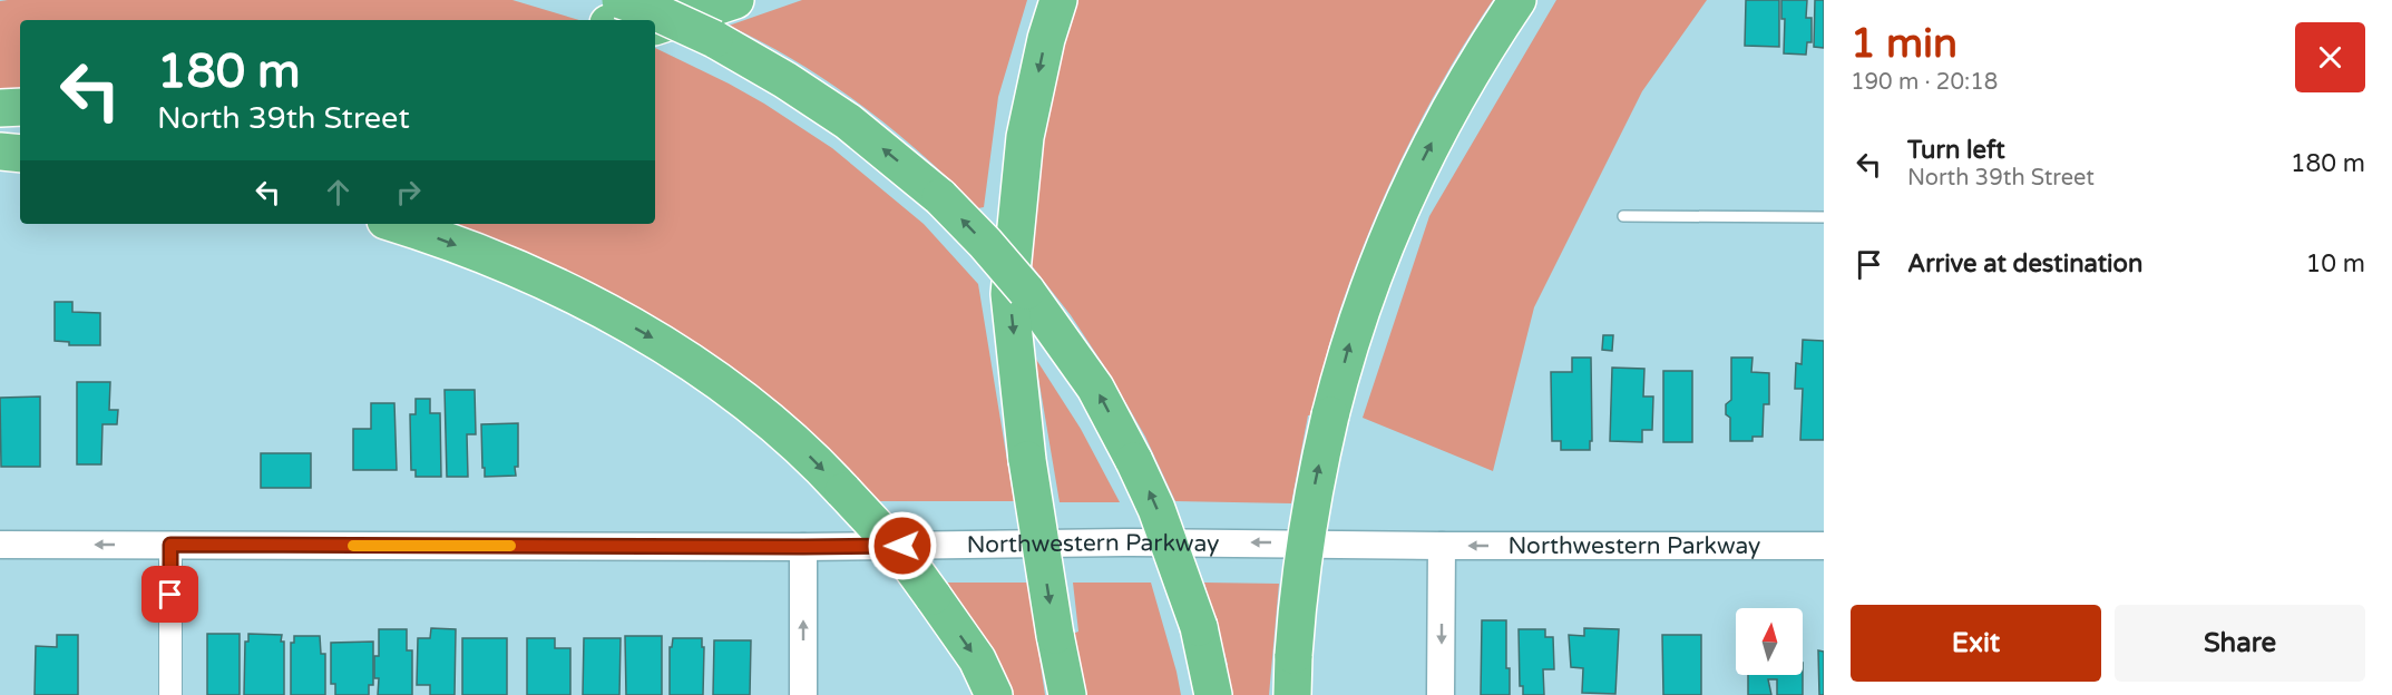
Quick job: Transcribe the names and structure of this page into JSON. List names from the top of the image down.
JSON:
{
  "streets": {
    "street": ["Northwestern Parkway"]
  },
  "one_way": ["Northwestern Parkway"],
  "north": "top",
  "page": {
    "heading": ["1 min", "190 m · 20:18"],
    "turn": ["180 m", "North 39th Street"],
    "list": [
      {
        "name": "Turn left",
        "note": "North 39th Street",
        "value": "180 m"
      },
      {
        "name": "Arrive at destination",
        "value": "10 m"
      }
    ],
    "buttons": ["Exit", "Share"]
  }
}
